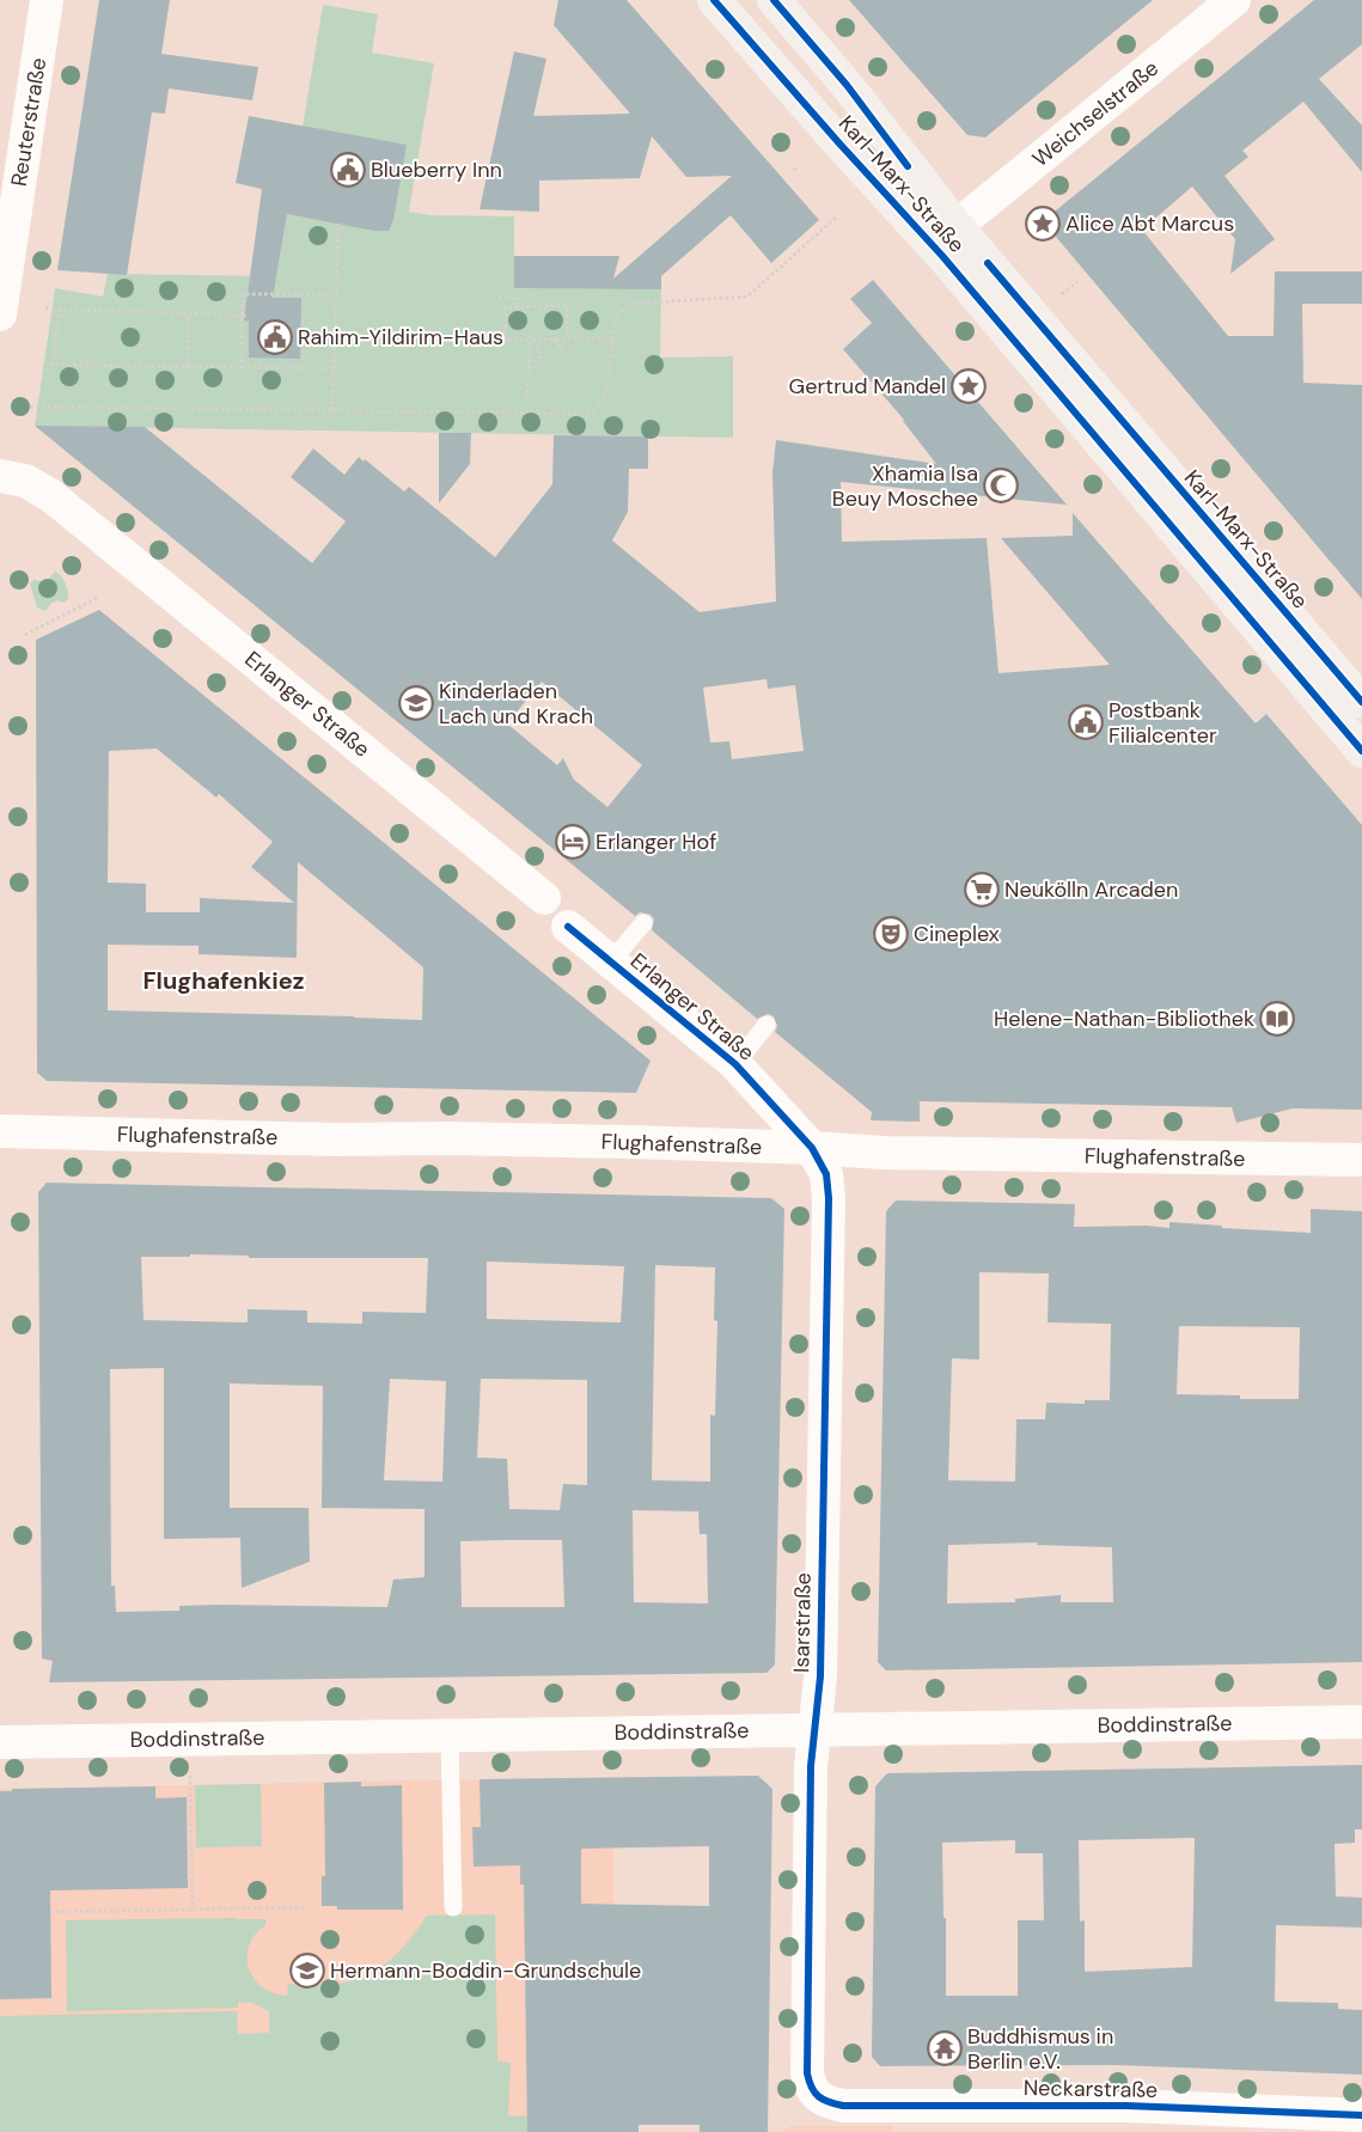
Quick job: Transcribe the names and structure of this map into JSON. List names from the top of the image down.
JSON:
{
  "streets": {
    "main road": ["Karl-Marx-Straße"],
    "street": [
      "Weichselstraße",
      "Reuterstraße",
      "Erlanger Straße",
      "Flughafenstraße",
      "Isarstraße",
      "Boddinstraße",
      "Neckarstraße"
    ]
  },
  "crossings": [
    ["Weichselstraße", "Karl-Marx-Straße"],
    ["Erlanger Straße", "Flughafenstraße"],
    ["Erlanger Straße", "Isarstraße"],
    ["Flughafenstraße", "Isarstraße"],
    ["Isarstraße", "Boddinstraße"],
    ["Isarstraße", "Neckarstraße"]
  ],
  "districts": ["Flughafenkiez"],
  "places": {
    "public building": ["Blueberry Inn", "Rahim-Yildirim-Haus", "Postbank Filialcenter"],
    "place": ["Alice Abt Marcus", "Gertrud Mandel"],
    "mosque": ["Xhamia Isa Beuy Moschee"],
    "school or university": ["Kinderladen Lach und Krach", "Hermann-Boddin-Grundschule"],
    "hotel": ["Erlanger Hof"],
    "supermarket": ["Neukölln Arcaden"],
    "theatre": ["Cineplex"],
    "library": ["Helene-Nathan-Bibliothek"],
    "temple": ["Buddhismus in Berlin e.V."]
  }
}
